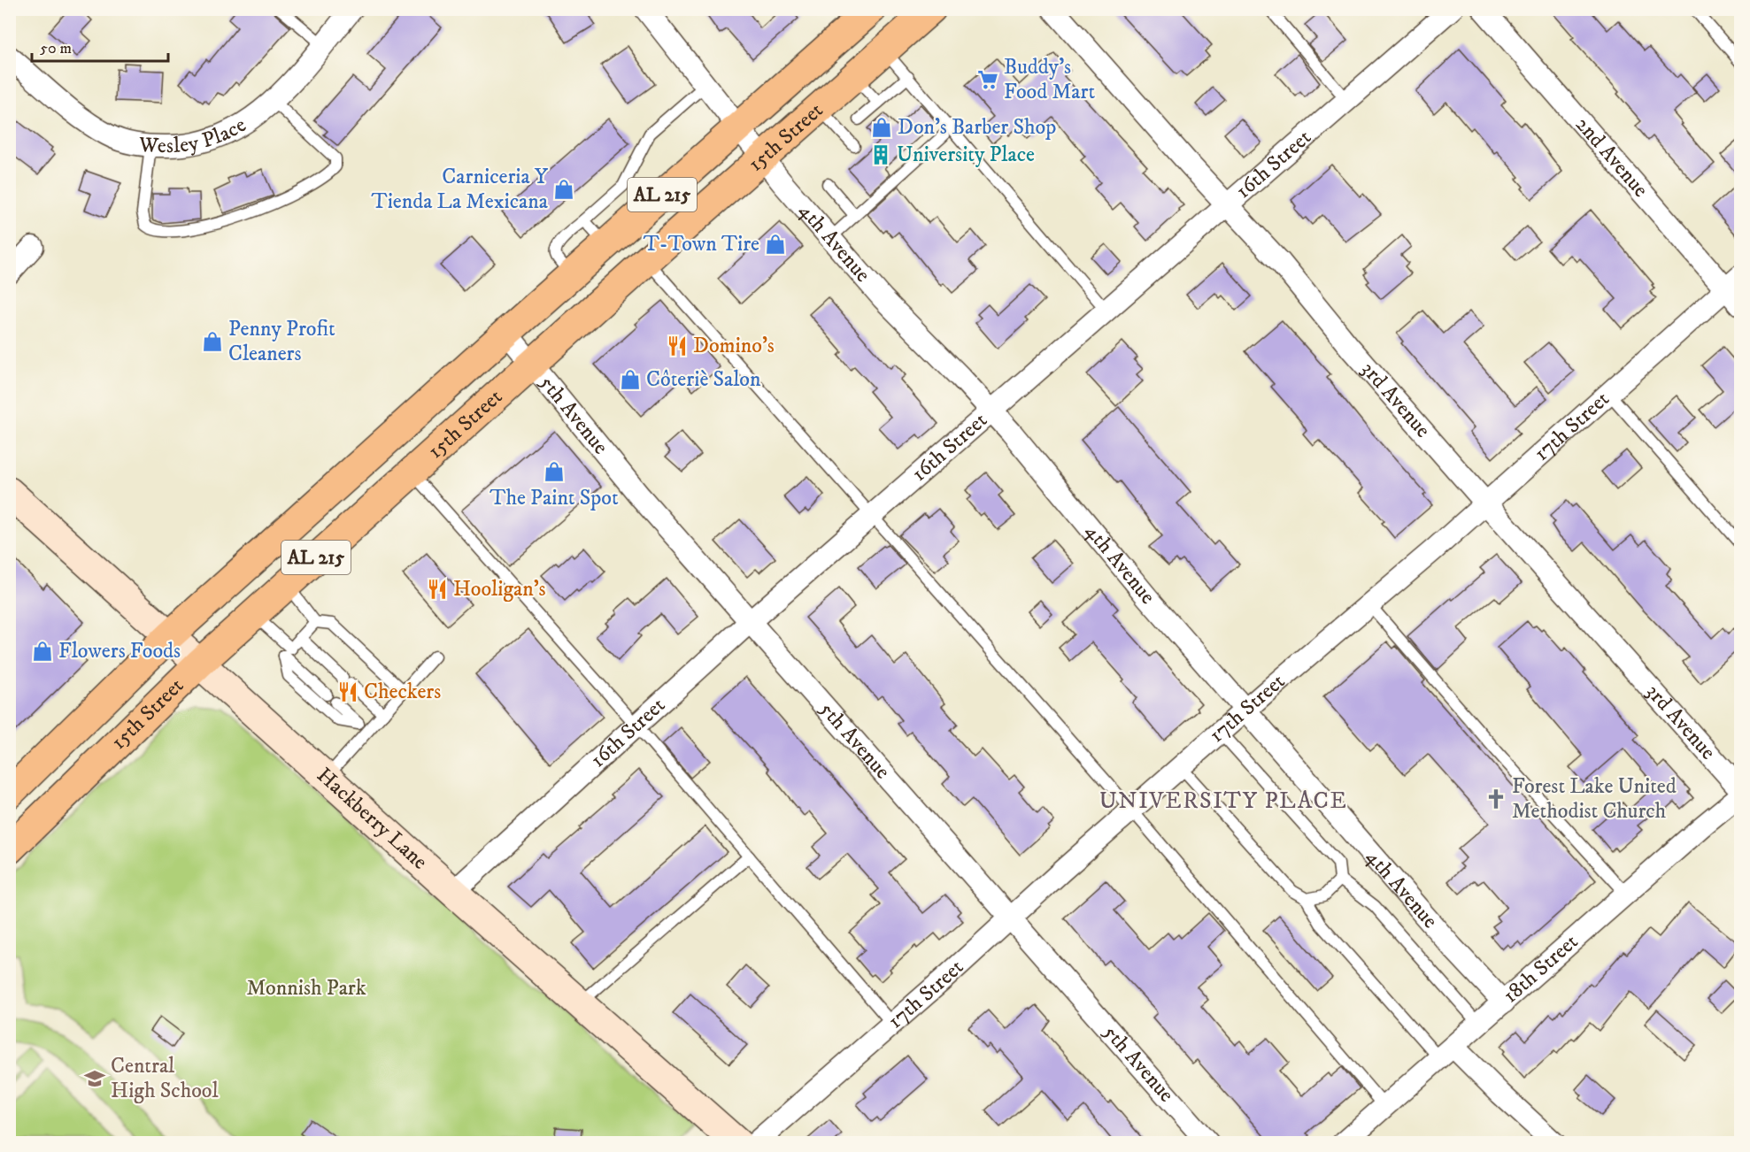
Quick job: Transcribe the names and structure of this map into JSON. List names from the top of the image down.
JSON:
{
  "streets": {
    "main road": ["15th Street", "AL 215", "Hackberry Lane"],
    "street": [
      "Wesley Place",
      "2nd Avenue",
      "16th Street",
      "4th Avenue",
      "3rd Avenue",
      "5th Avenue",
      "17th Street",
      "18th Street"
    ]
  },
  "crossings": [
    ["15th Street", "4th Avenue"],
    ["15th Street", "5th Avenue"],
    ["15th Street", "Hackberry Lane"],
    ["2nd Avenue", "17th Street"],
    ["16th Street", "4th Avenue"],
    ["16th Street", "3rd Avenue"],
    ["16th Street", "5th Avenue"],
    ["16th Street", "Hackberry Lane"],
    ["4th Avenue", "17th Street"],
    ["4th Avenue", "18th Street"],
    ["3rd Avenue", "17th Street"],
    ["5th Avenue", "17th Street"]
  ],
  "districts": ["UNIVERSITY PLACE"],
  "parks": ["Monnish Park"],
  "places": {
    "supermarket": ["Buddy's Food Mart"],
    "shop": [
      "Don's Barber Shop",
      "Carniceria Y Tienda La Mexicana",
      "T-Town Tire",
      "Penny Profit Cleaners",
      "Côteriè Salon",
      "The Paint Spot",
      "Flowers Foods"
    ],
    "building": ["University Place"],
    "restaurant": ["Domino's", "Hooligan's", "Checkers"],
    "church": ["Forest Lake United Methodist Church"],
    "school or university": ["Central High School"]
  },
  "scale_bar": "50 m"
}
